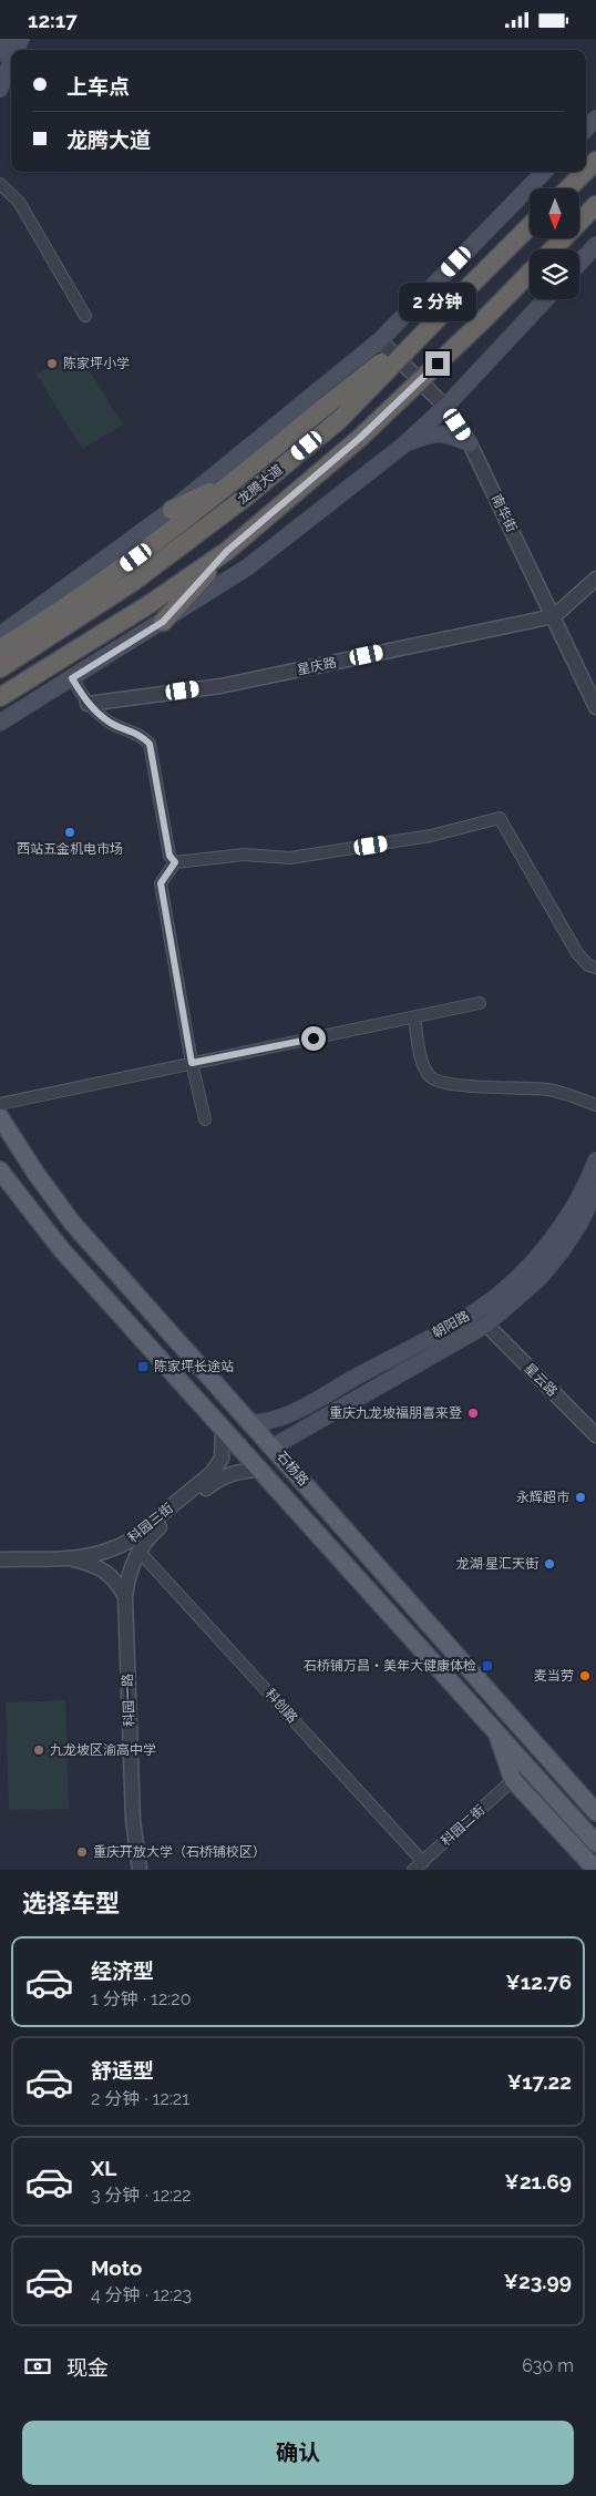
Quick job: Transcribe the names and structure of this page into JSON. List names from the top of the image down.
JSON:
{
  "streets": {
    "highway": ["龙腾大道"],
    "main road": ["朝阳路", "石杨路"],
    "street": [
      "南华街",
      "星庆路",
      "星云路",
      "科园三街",
      "科园一路",
      "科创路",
      "科园二街"
    ]
  },
  "crossings": [
    ["南华街", "星庆路"],
    ["朝阳路", "星云路"],
    ["朝阳路", "石杨路"],
    ["石杨路", "科园三街"],
    ["科园三街", "科园一路"],
    ["科园三街", "科创路"],
    ["科创路", "科园二街"]
  ],
  "places": {
    "other": [
      "陈家坪小学",
      "西站五金机电市场",
      "重庆九龙坡福朋喜来登",
      "永辉超市",
      "龙湖·星汇天街",
      "麦当劳",
      "九龙坡区渝高中学",
      "重庆开放大学（石桥铺校区）"
    ],
    "transit": ["陈家坪长途站", "石桥铺万昌‧美年大健康体检"]
  },
  "north": "bottom",
  "page": {
    "status": "12:17",
    "banner": ["上车点", "龙腾大道"],
    "bubble": "2 分钟",
    "heading": "选择车型",
    "list": [
      {
        "name": "经济型",
        "note": "1 分钟 · 12:20",
        "value": "¥12.76"
      },
      {
        "name": "舒适型",
        "note": "2 分钟 · 12:21",
        "value": "¥17.22"
      },
      {
        "name": "XL",
        "note": "3 分钟 · 12:22",
        "value": "¥21.69"
      },
      {
        "name": "Moto",
        "note": "4 分钟 · 12:23",
        "value": "¥23.99"
      }
    ],
    "pay": ["现金", "630 m"],
    "buttons": "确认"
  }
}
